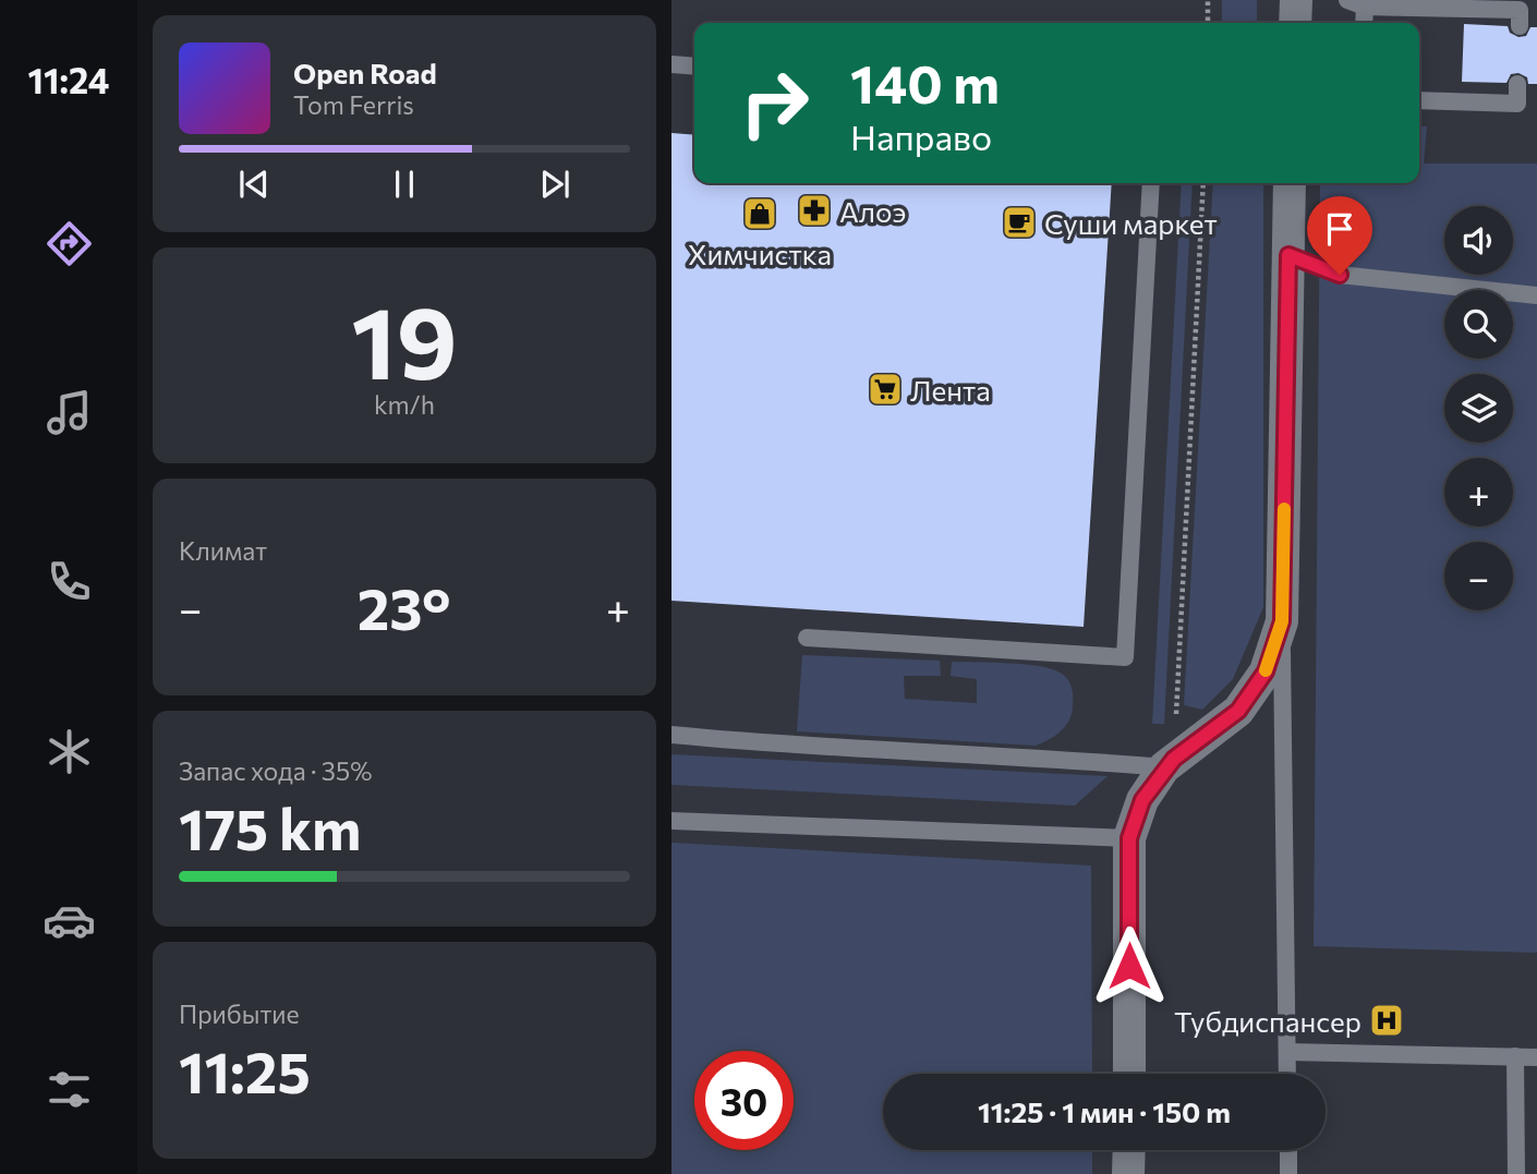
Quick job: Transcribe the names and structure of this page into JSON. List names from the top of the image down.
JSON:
{
  "places": {
    "pharmacy": ["Алоэ"],
    "shop": ["Химчистка"],
    "cafe": ["Суши маркет"],
    "supermarket": ["Лента"],
    "hospital": ["Тубдиспансер"]
  },
  "page": {
    "tabs": "11:24",
    "turn": ["140 m", "Направо"],
    "song": ["Open Road", "Tom Ferris"],
    "map_buttons": ["+", "−"],
    "tile": [
      ["19", "km/h"],
      "Климат",
      ["Запас хода · 35%", "175 km"],
      ["Прибытие", "11:25"]
    ],
    "heat": ["−", "23°", "+"],
    "limit": "30",
    "trip": "11:25 · 1 мин · 150 m"
  }
}
